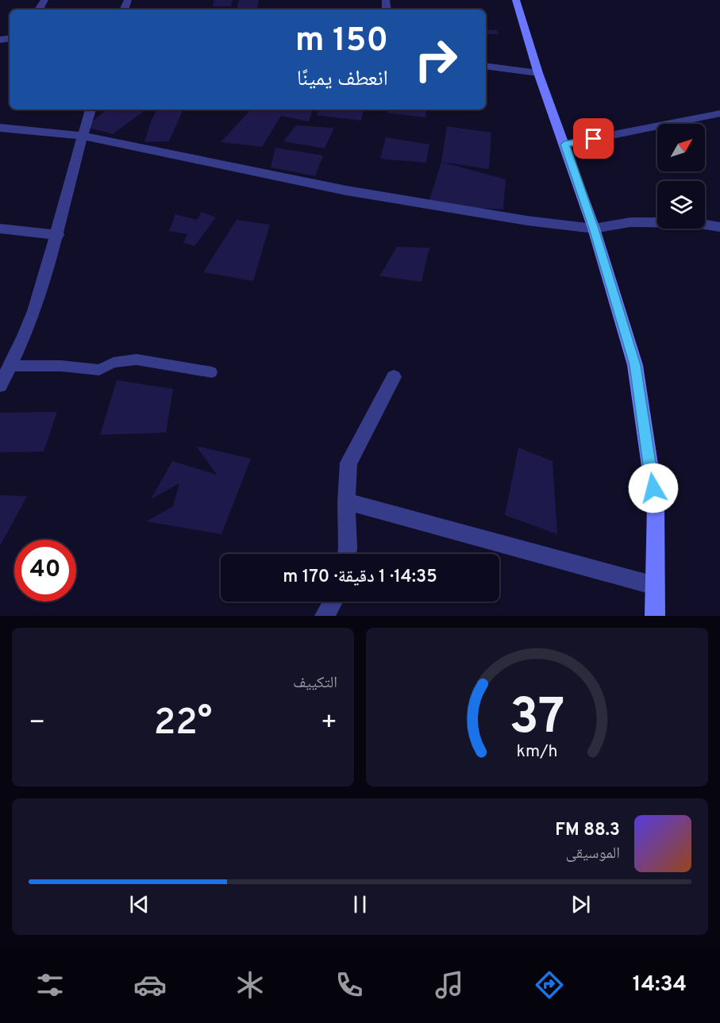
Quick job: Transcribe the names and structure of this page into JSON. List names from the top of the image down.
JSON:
{
  "north": "top right",
  "page": {
    "turn": ["150 m", "انعطف يمينًا"],
    "limit": "40",
    "trip": "14:35 · 1 دقيقة · 170 m",
    "tile": "التكييف",
    "heat": ["−", "22°", "+"],
    "song": ["88.3 FM", "الموسيقى"],
    "tabs": "14:34",
    "gauge": ["37", "km/h"]
  }
}
